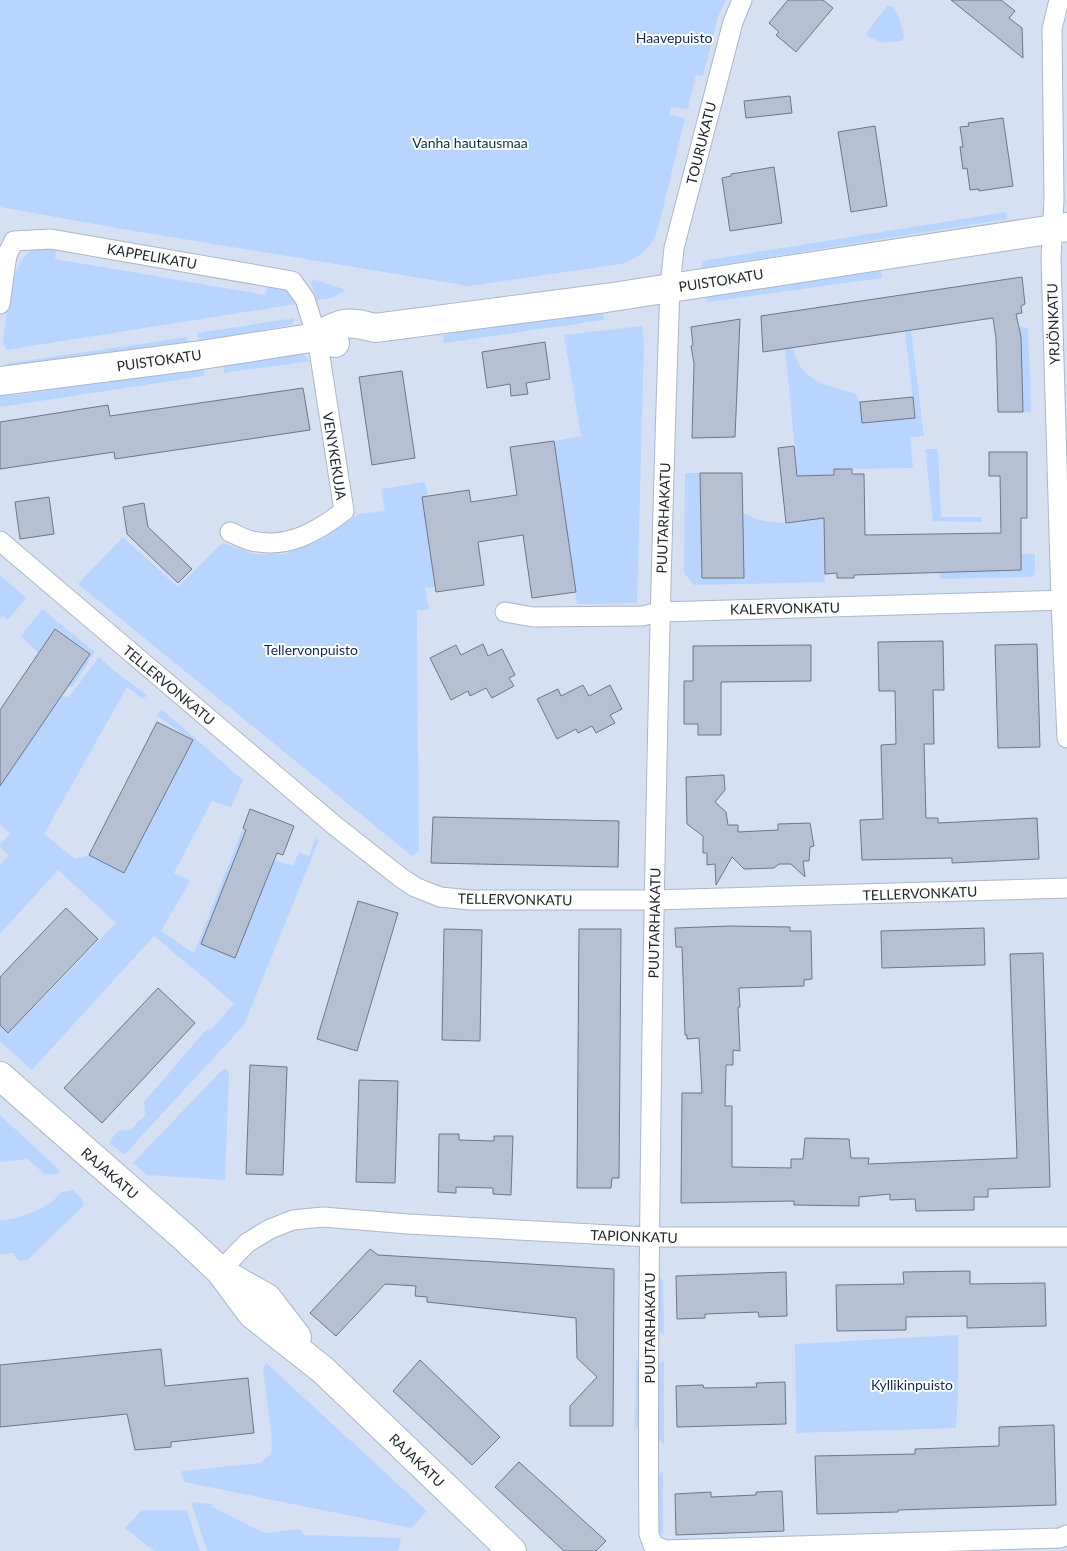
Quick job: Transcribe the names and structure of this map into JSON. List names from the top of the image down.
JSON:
{
  "streets": {
    "main road": ["PUISTOKATU", "RAJAKATU"],
    "street": [
      "TOURUKATU",
      "KAPPELIKATU",
      "YRJÖNKATU",
      "VENYKEKUJA",
      "PUUTARHAKATU",
      "KALERVONKATU",
      "TELLERVONKATU",
      "TAPIONKATU"
    ]
  },
  "crossings": [
    ["TOURUKATU", "PUISTOKATU"],
    ["TOURUKATU", "PUUTARHAKATU"],
    ["KAPPELIKATU", "PUISTOKATU"],
    ["KAPPELIKATU", "VENYKEKUJA"],
    ["PUISTOKATU", "YRJÖNKATU"],
    ["PUISTOKATU", "VENYKEKUJA"],
    ["PUISTOKATU", "PUUTARHAKATU"],
    ["YRJÖNKATU", "KALERVONKATU"],
    ["PUUTARHAKATU", "KALERVONKATU"],
    ["PUUTARHAKATU", "TELLERVONKATU"],
    ["PUUTARHAKATU", "TAPIONKATU"],
    ["RAJAKATU", "TAPIONKATU"]
  ],
  "parks": [
    "Haavepuisto",
    "Vanha hautausmaa",
    "Tellervonpuisto",
    "Kyllikinpuisto"
  ]
}
